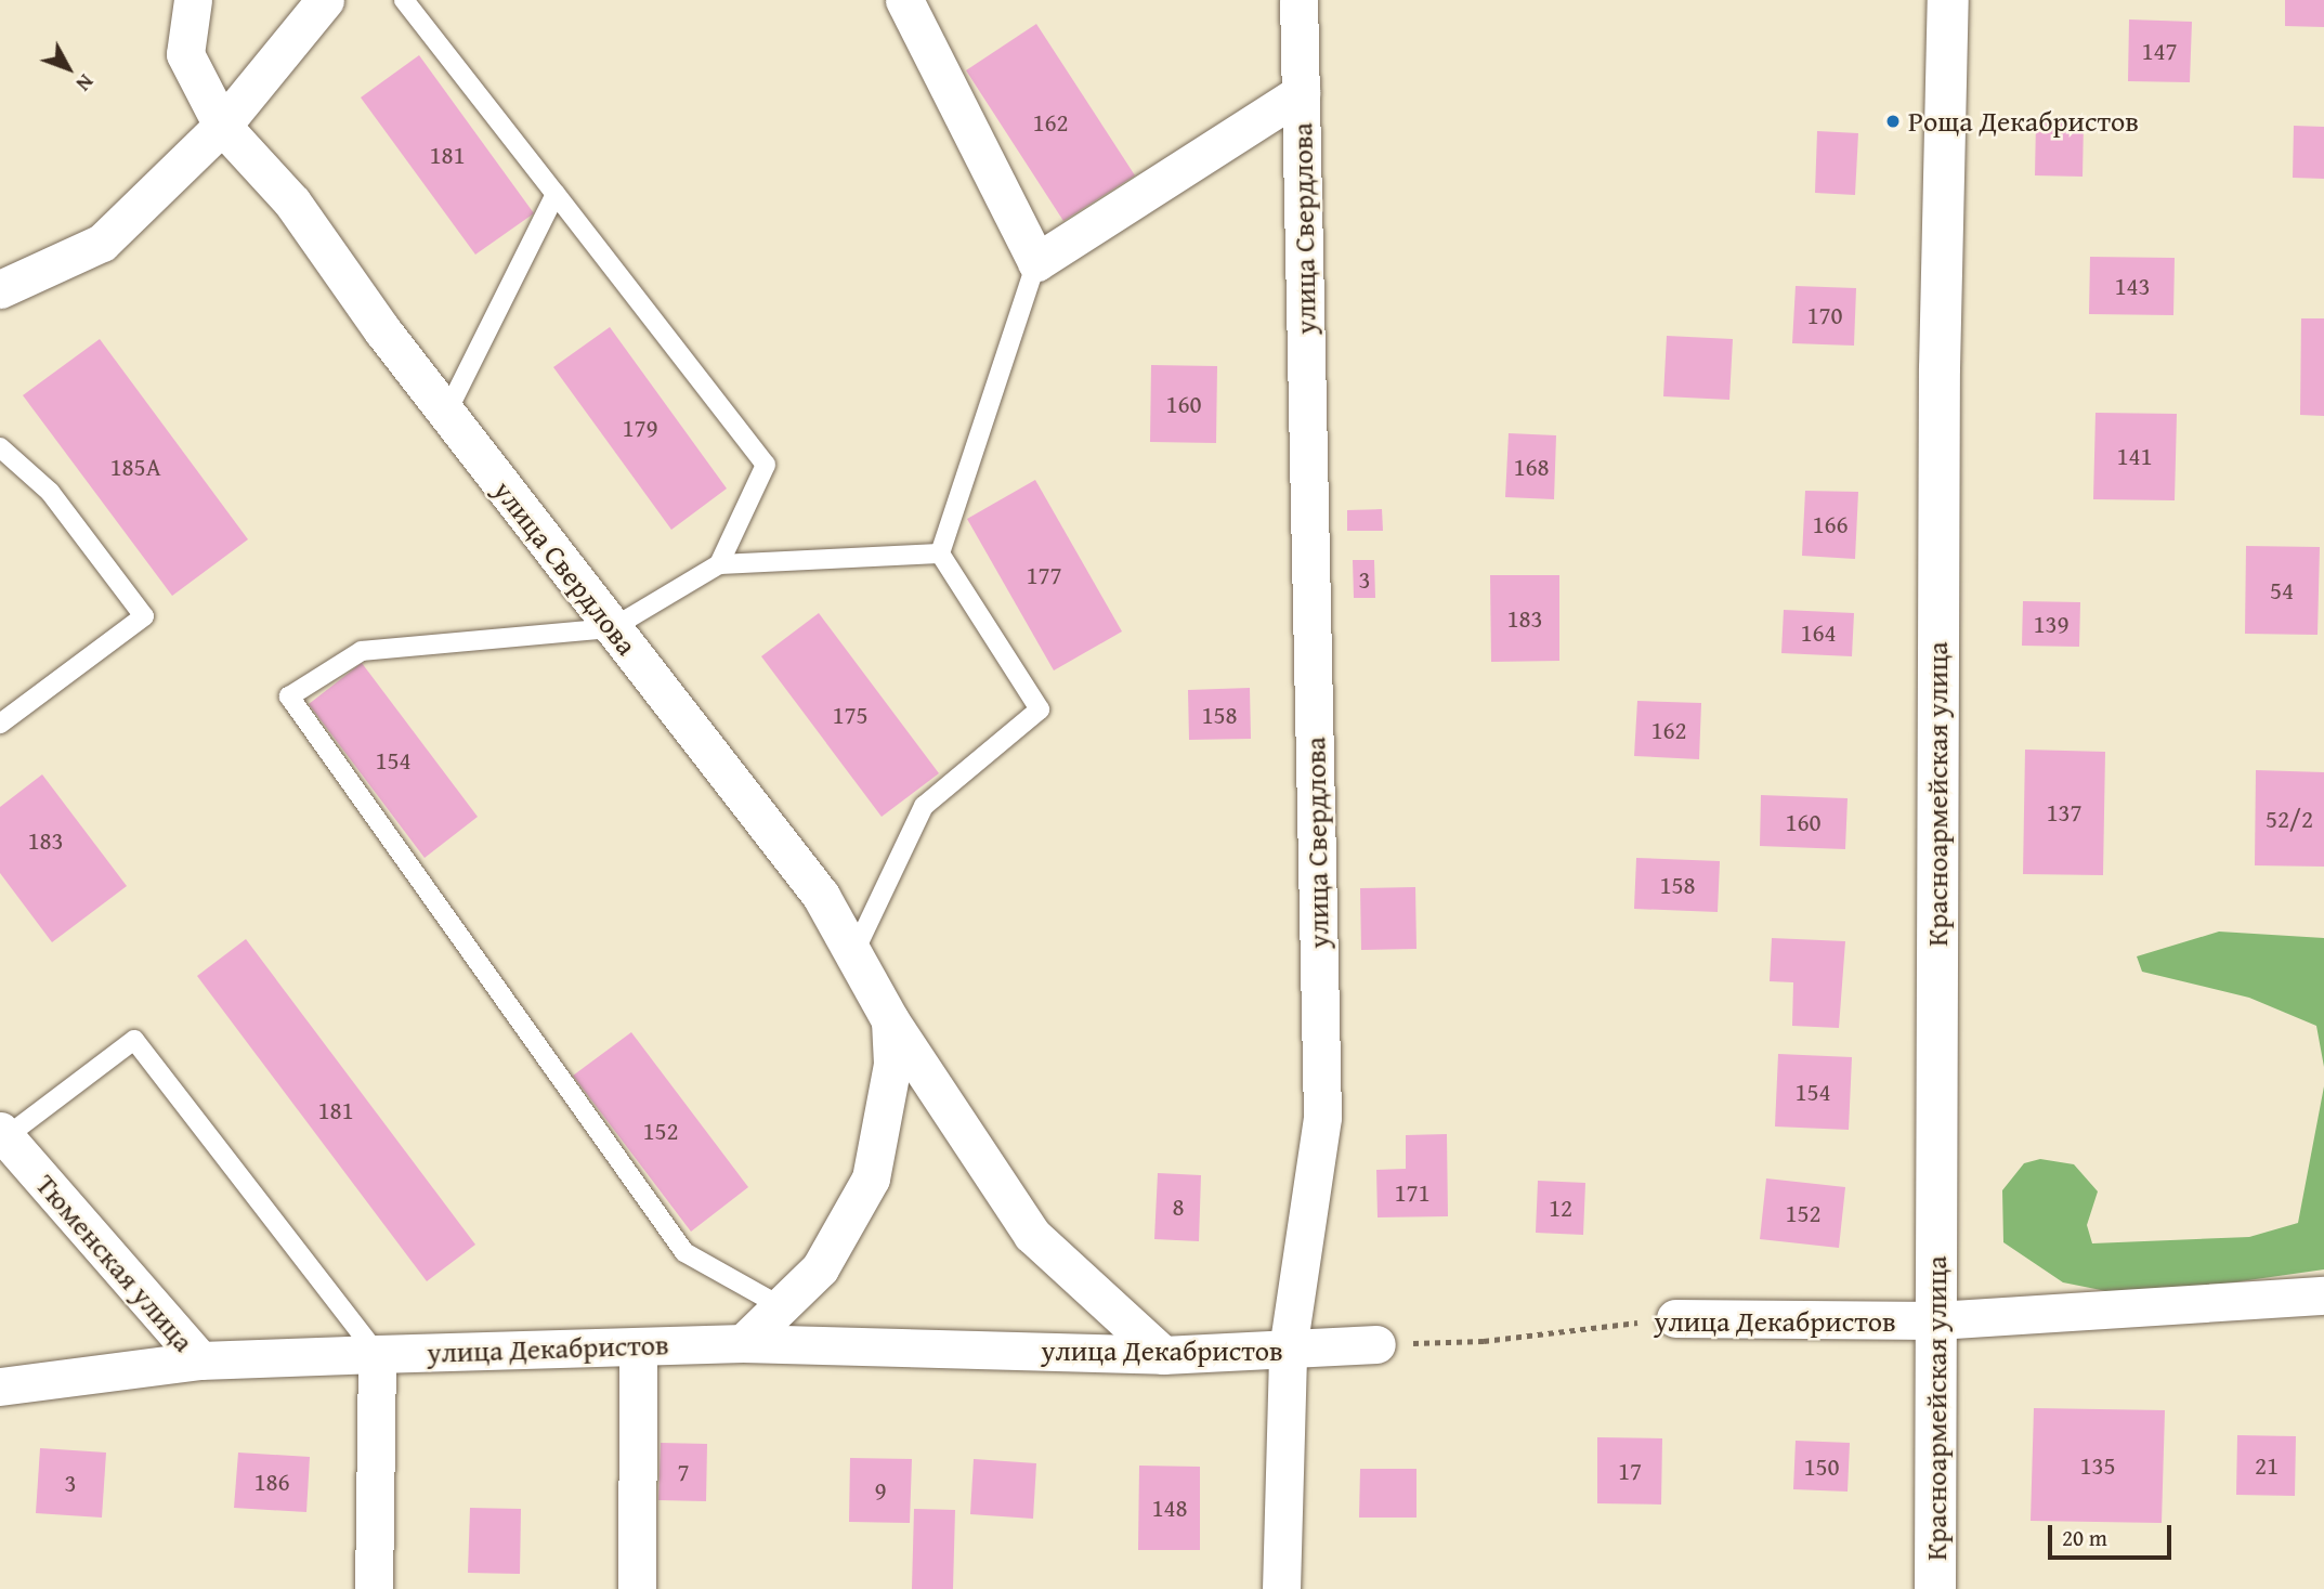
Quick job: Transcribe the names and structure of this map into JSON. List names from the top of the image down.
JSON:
{
  "streets": {
    "main road": ["Красноармейская улица"],
    "street": ["улица Свердлова", "Тюменская улица", "улица Декабристов"]
  },
  "crossings": [
    ["улица Свердлова", "улица Декабристов"],
    ["Красноармейская улица", "улица Декабристов"],
    ["Тюменская улица", "улица Декабристов"]
  ],
  "places": ["Роща Декабристов"],
  "house_numbers": [
    "147",
    "162",
    "181",
    "143",
    "170",
    "160",
    "179",
    "141",
    "185А",
    "168",
    "166",
    "177",
    "3",
    "54",
    "183",
    "139",
    "164",
    "175",
    "158",
    "162",
    "154",
    "137",
    "52/2",
    "160",
    "183",
    "158",
    "154",
    "181",
    "152",
    "171",
    "8",
    "12",
    "152",
    "135",
    "21",
    "150",
    "17",
    "7",
    "186",
    "3",
    "9",
    "148"
  ],
  "scale_bar": "20 m",
  "north": "bottom right"
}
